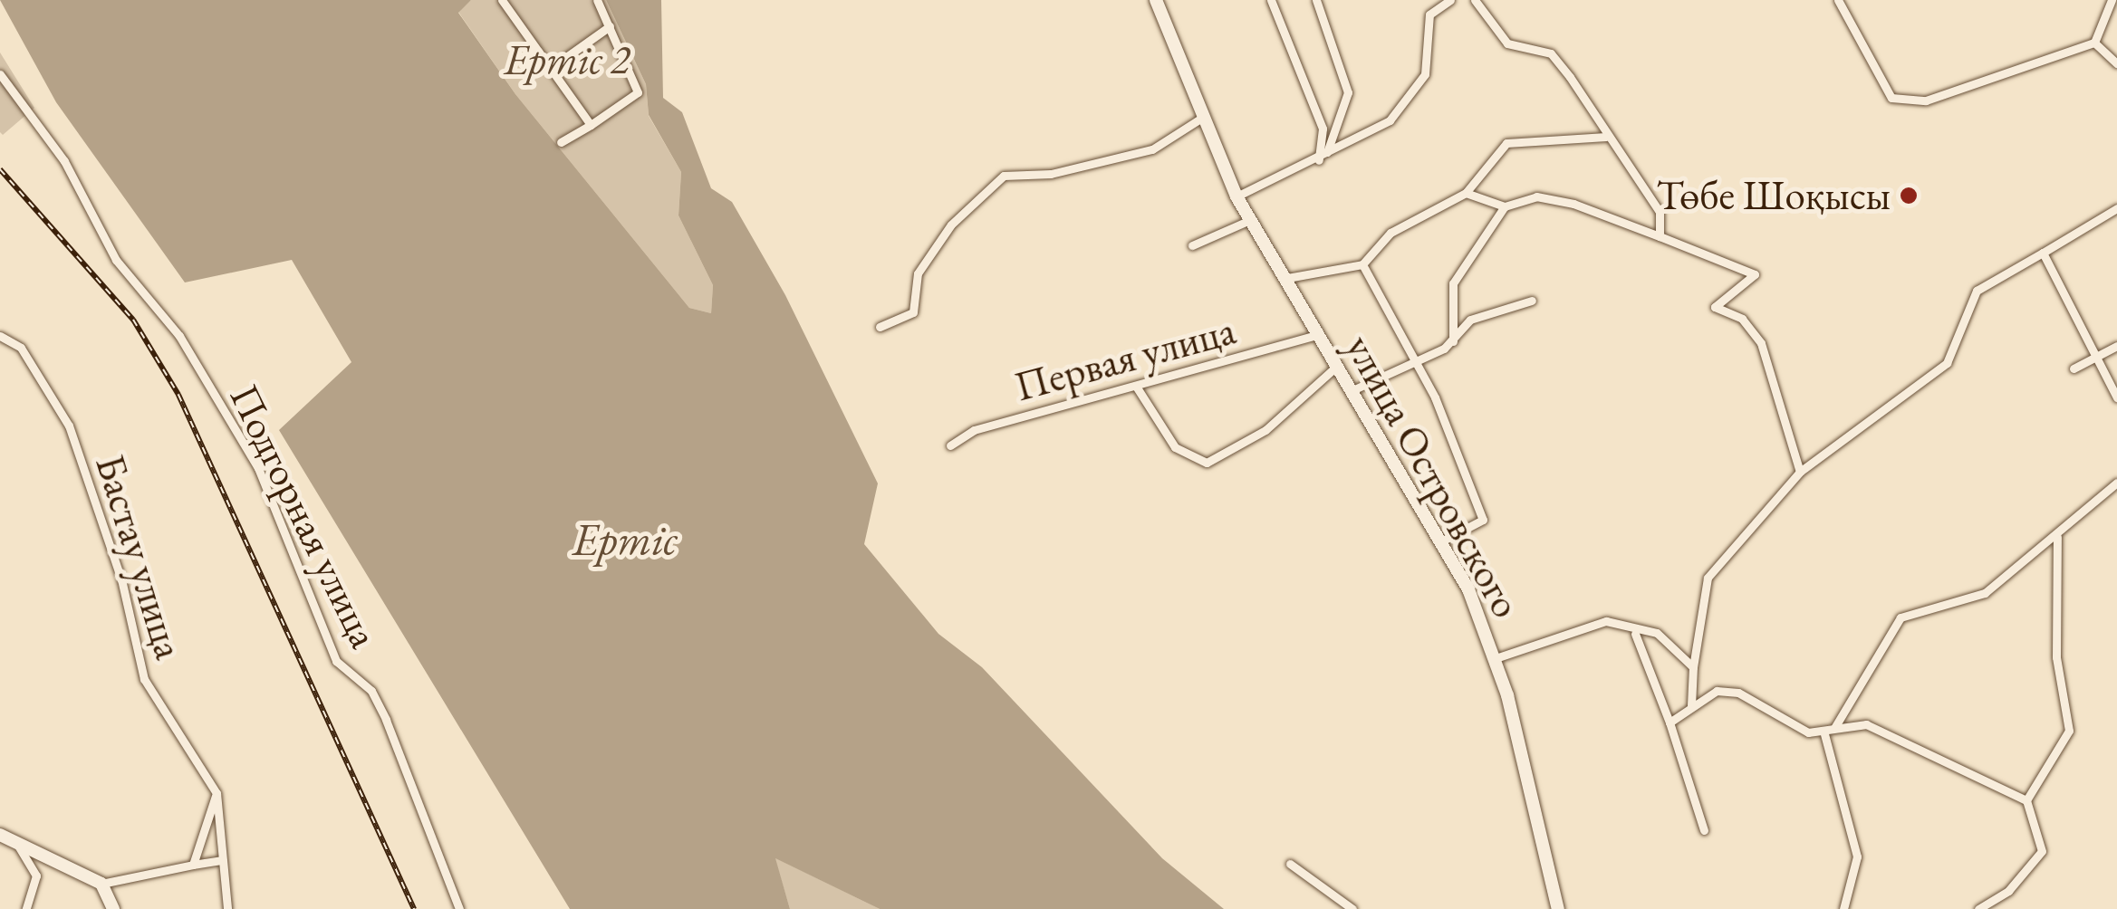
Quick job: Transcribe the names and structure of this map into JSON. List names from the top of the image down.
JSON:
{
  "streets": {
    "main road": ["улица Островского"],
    "street": ["Первая улица", "Подгорная улица", "Бастау улица"]
  },
  "crossings": [
    ["Первая улица", "улица Островского"]
  ],
  "water": ["Ертіс"],
  "parks": ["Ертіс 2"],
  "places": ["Төбе Шоқысы"]
}
